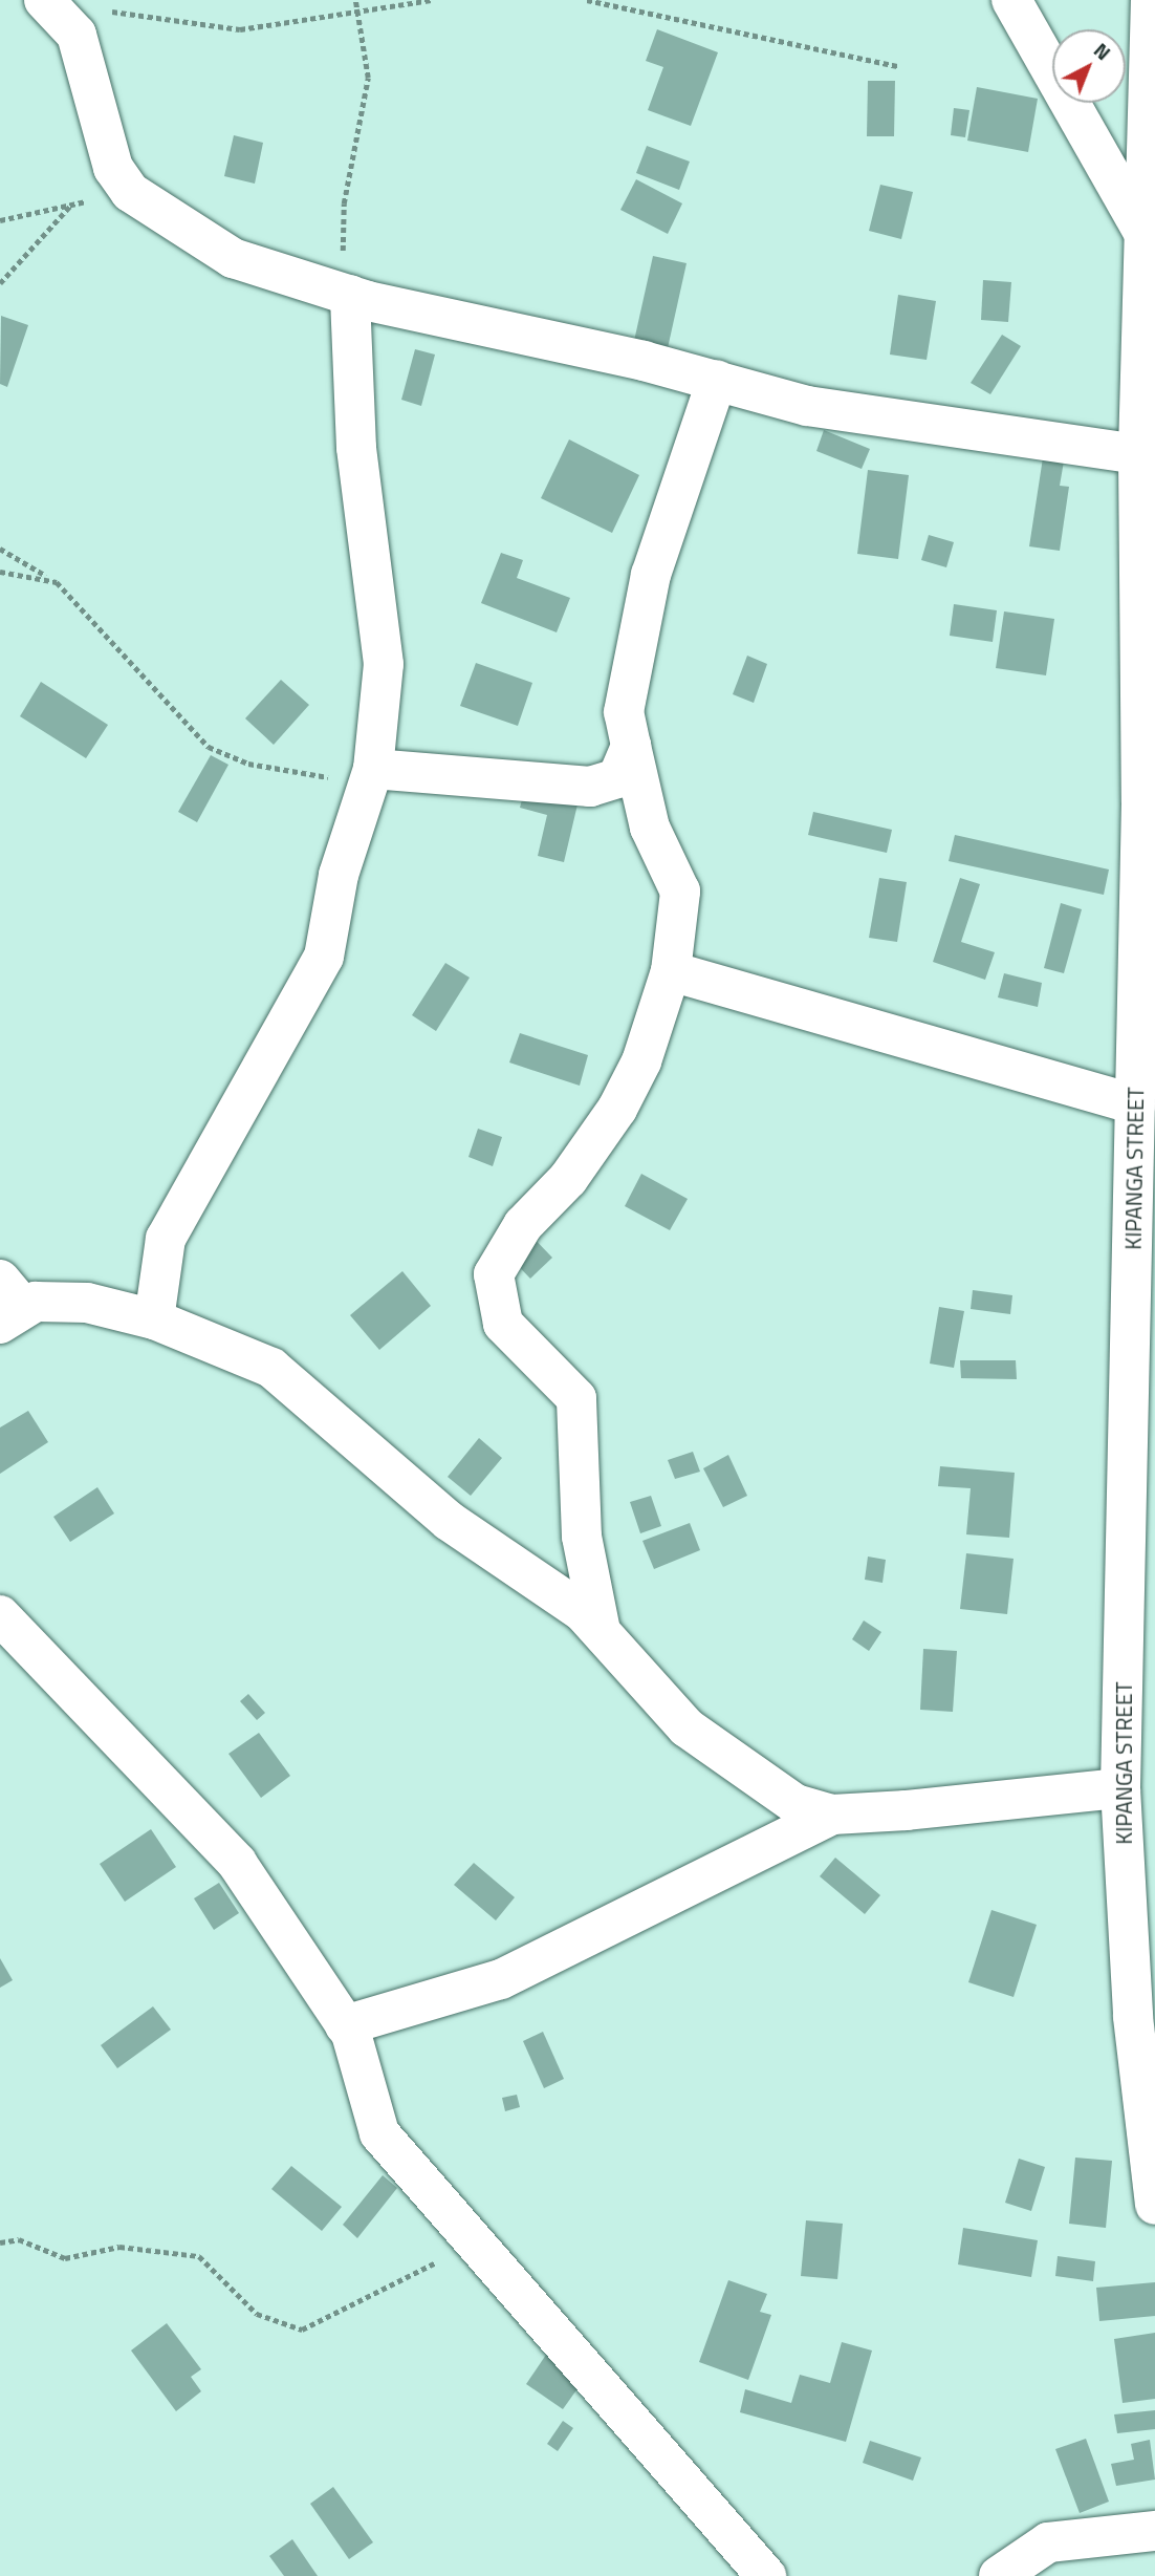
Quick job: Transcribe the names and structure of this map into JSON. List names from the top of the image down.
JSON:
{
  "streets": {
    "street": ["KIPANGA STREET"]
  },
  "north": "top right"
}
